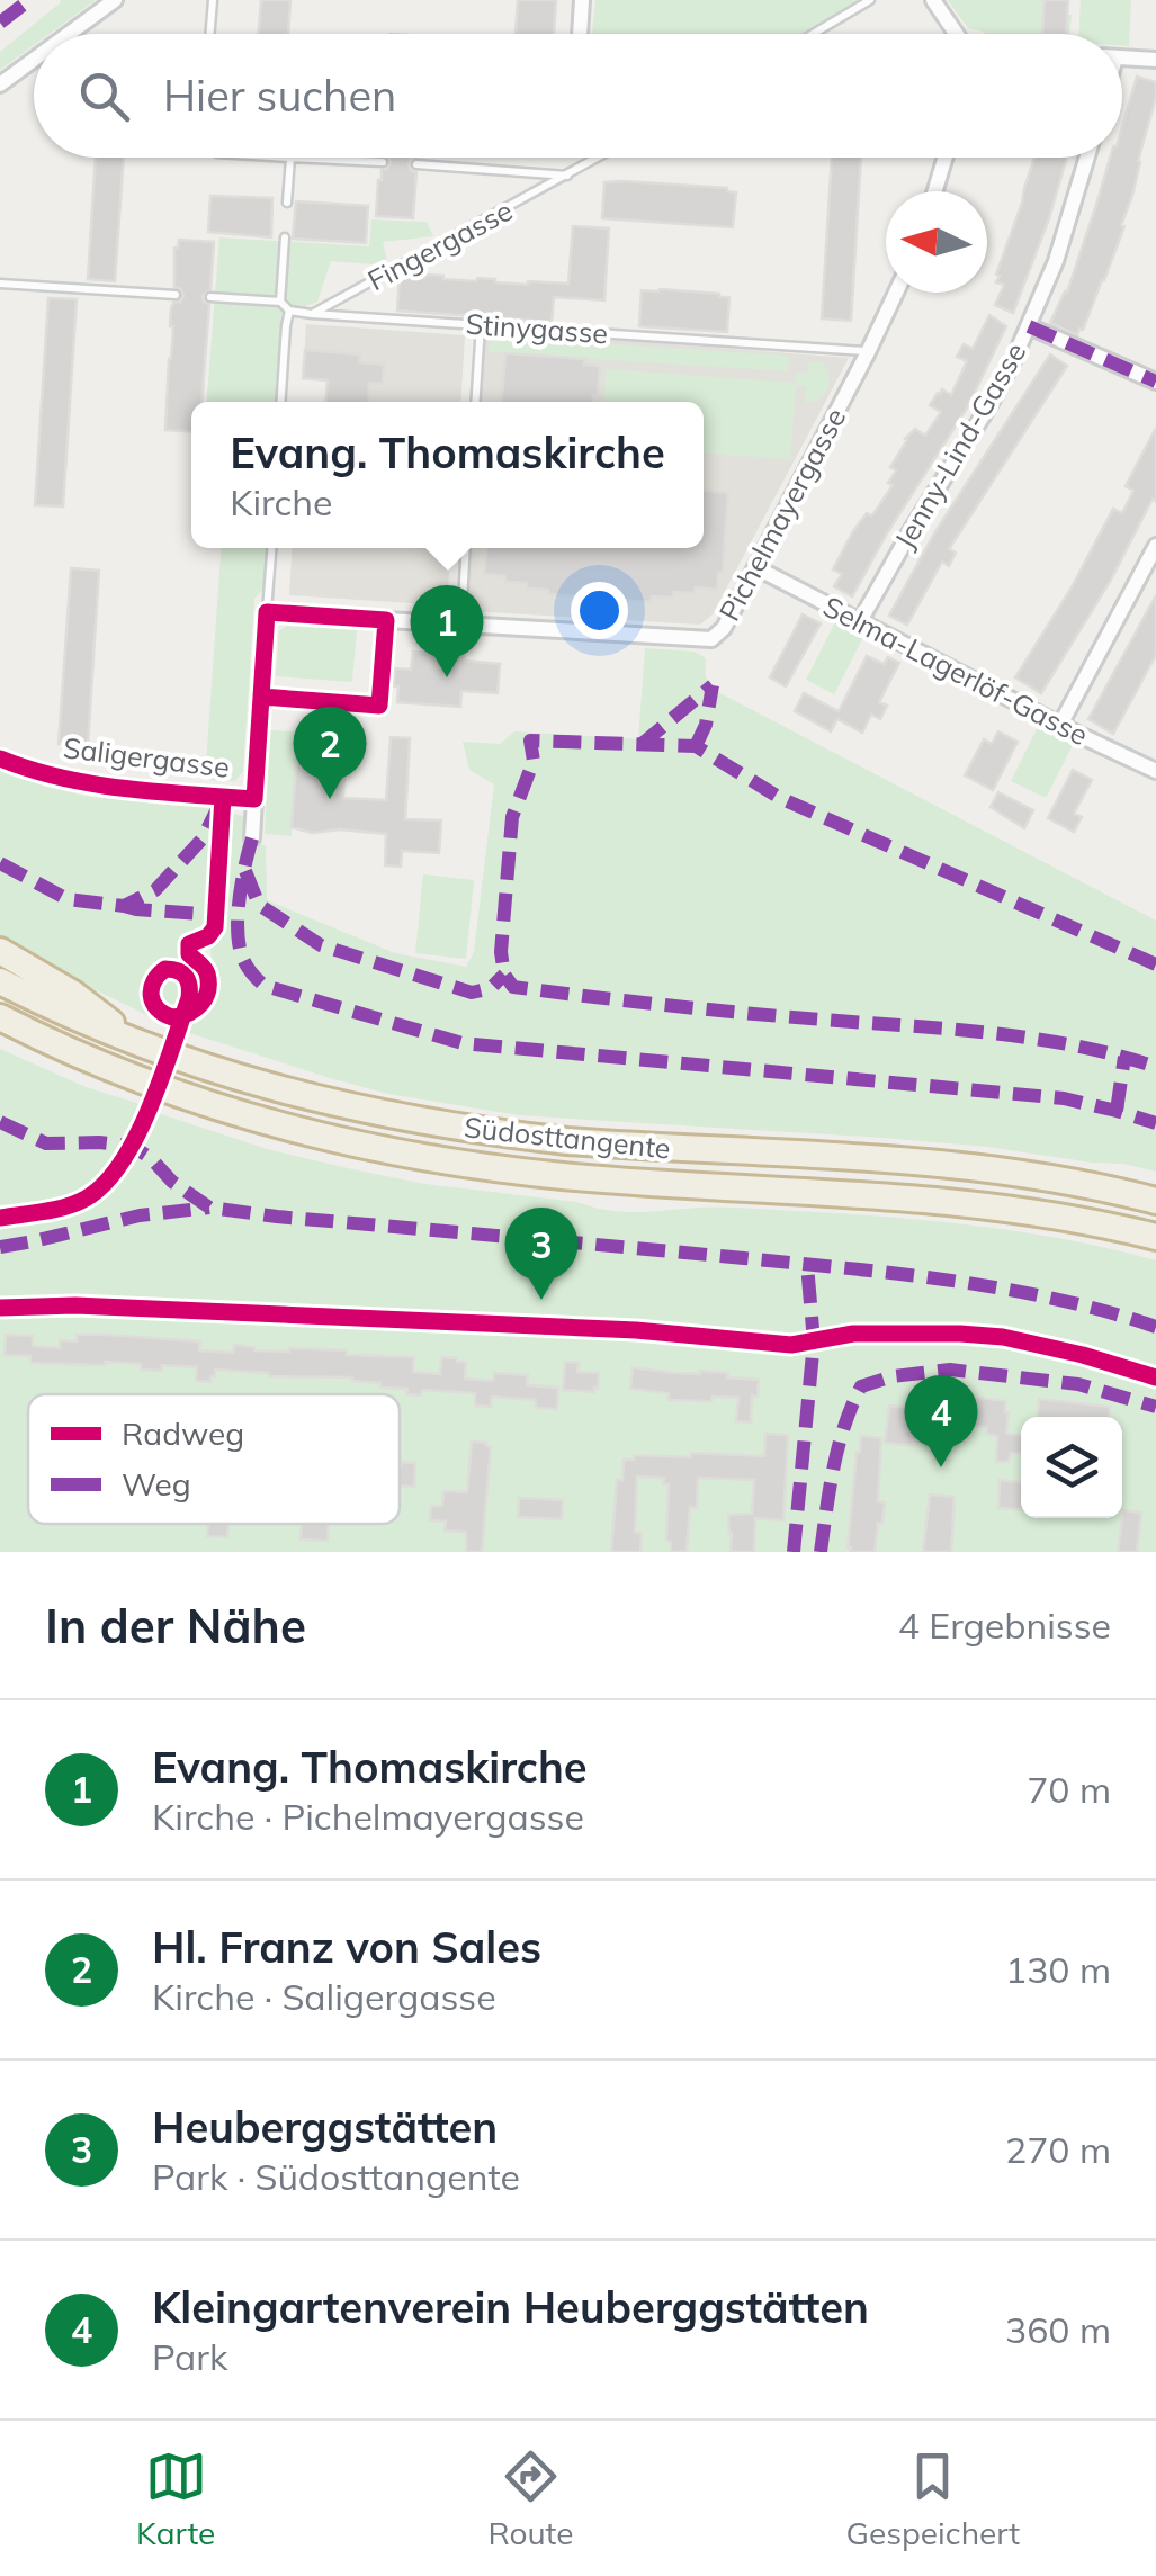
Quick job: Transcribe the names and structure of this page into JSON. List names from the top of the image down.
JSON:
{
  "streets": {
    "highway": ["Südosttangente"],
    "street": [
      "Jenny-Lind-Gasse",
      "Pichelmayergasse",
      "Selma-Lagerlöf-Gasse",
      "Saligergasse"
    ],
    "lane": ["Fingergasse", "Stinygasse"]
  },
  "crossings": [
    ["Fingergasse", "Stinygasse"],
    ["Stinygasse", "Pichelmayergasse"],
    ["Jenny-Lind-Gasse", "Selma-Lagerlöf-Gasse"],
    ["Pichelmayergasse", "Selma-Lagerlöf-Gasse"],
    ["Pichelmayergasse", "Saligergasse"]
  ],
  "legend": ["Radweg", "Weg"],
  "north": "left",
  "page": {
    "search": "Hier suchen",
    "popup": ["Evang. Thomaskirche", "Kirche"],
    "pins": [
      "1",
      "2",
      "3",
      "4"
    ],
    "heading": ["In der Nähe", "4 Ergebnisse"],
    "list": [
      {
        "mark": "1",
        "name": "Evang. Thomaskirche",
        "note": "Kirche · Pichelmayergasse",
        "value": "70 m"
      },
      {
        "mark": "2",
        "name": "Hl. Franz von Sales",
        "note": "Kirche · Saligergasse",
        "value": "130 m"
      },
      {
        "mark": "3",
        "name": "Heuberggstätten",
        "note": "Park · Südosttangente",
        "value": "270 m"
      },
      {
        "mark": "4",
        "name": "Kleingartenverein Heuberggstätten",
        "note": "Park",
        "value": "360 m"
      }
    ],
    "nav": ["Karte", "Route", "Gespeichert"]
  }
}
